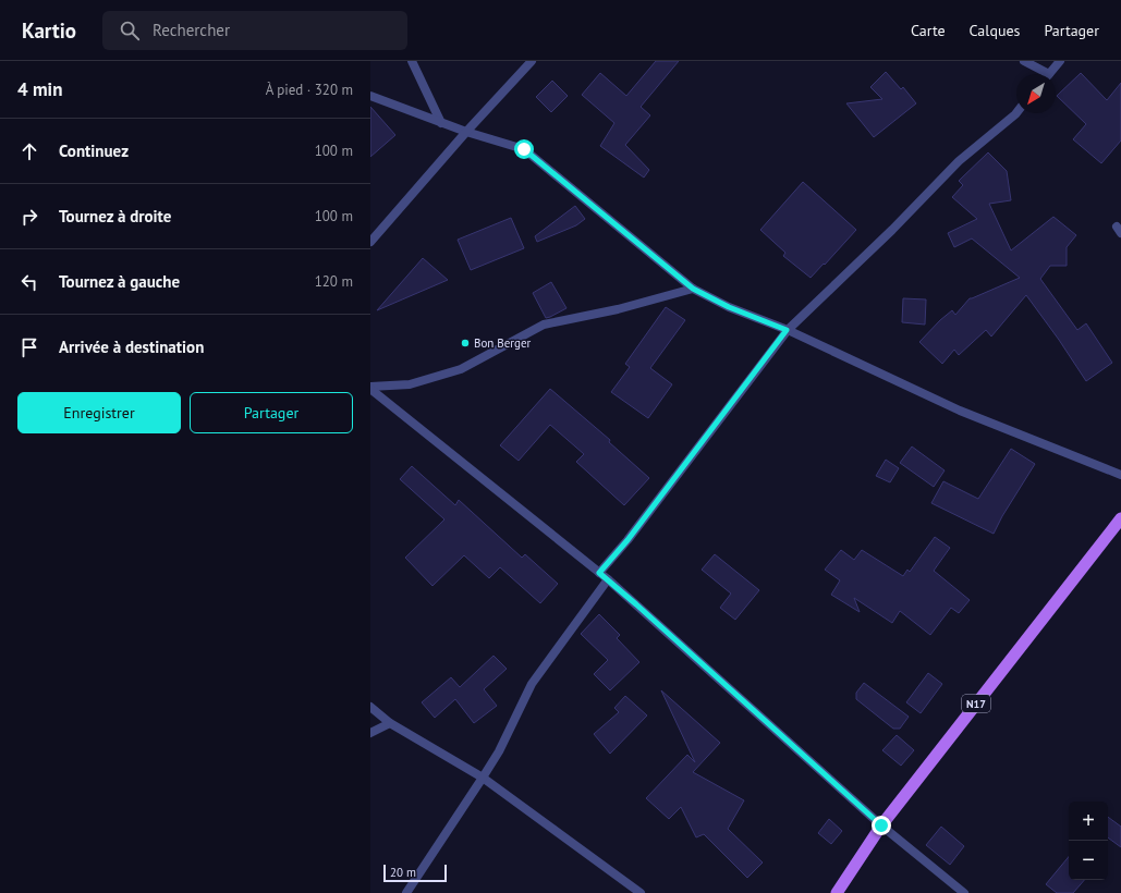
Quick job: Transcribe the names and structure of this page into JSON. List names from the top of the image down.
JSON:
{
  "streets": {
    "main road": ["N17"]
  },
  "places": ["Bon Berger"],
  "scale_bar": "20 m",
  "north": "bottom left",
  "page": {
    "header": "Kartio",
    "search": "Rechercher",
    "nav": ["Carte", "Calques", "Partager"],
    "heading": ["4 min", "À pied · 320 m"],
    "list": [
      ["Continuez", "100 m"],
      ["Tournez à droite", "100 m"],
      ["Tournez à gauche", "120 m"],
      "Arrivée à destination"
    ],
    "buttons": ["Enregistrer", "Partager"],
    "map_buttons": ["+", "−"],
    "scale": "20 m"
  }
}
